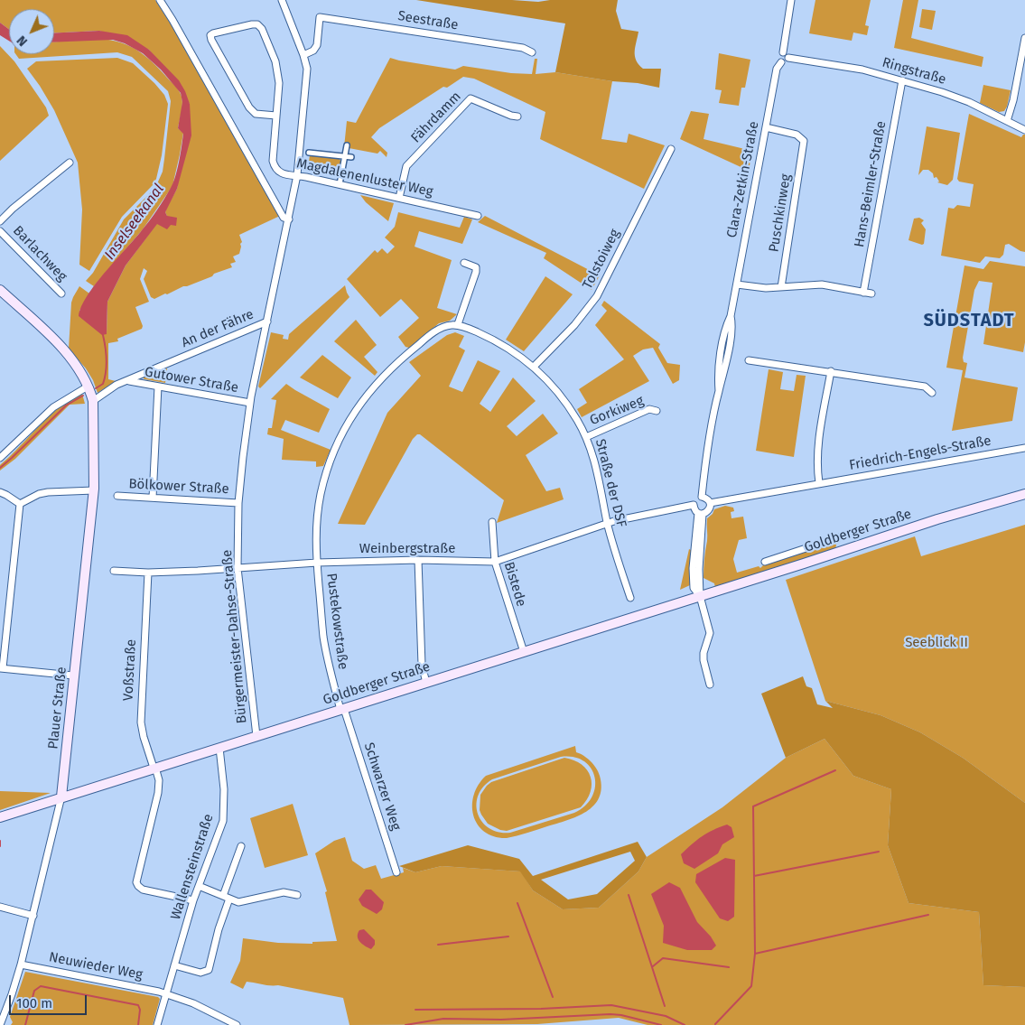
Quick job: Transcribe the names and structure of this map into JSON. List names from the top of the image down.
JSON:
{
  "streets": {
    "main road": ["Goldberger Straße", "Plauer Straße"],
    "street": [
      "Seestraße",
      "Ringstraße",
      "Fährdamm",
      "Magdalenenluster Weg",
      "Clara-Zetkin-Straße",
      "Hans-Beimler-Straße",
      "Puschkinweg",
      "Barlachweg",
      "Tolstoiweg",
      "An der Fähre",
      "Gutower Straße",
      "Gorkiweg",
      "Friedrich-Engels-Straße",
      "Straße der DSF",
      "Bölkower Straße",
      "Weinbergstraße",
      "Bistede",
      "Pustekowstraße",
      "Bürgermeister-Dahse-Straße",
      "Voßstraße",
      "Schwarzer Weg",
      "Wallensteinstraße",
      "Neuwieder Weg"
    ]
  },
  "crossings": [
    ["Seestraße", "An der Fähre"],
    ["Ringstraße", "Clara-Zetkin-Straße"],
    ["Ringstraße", "Hans-Beimler-Straße"],
    ["Fährdamm", "Magdalenenluster Weg"],
    ["Magdalenenluster Weg", "An der Fähre"],
    ["Clara-Zetkin-Straße", "Puschkinweg"],
    ["Clara-Zetkin-Straße", "Friedrich-Engels-Straße"],
    ["Clara-Zetkin-Straße", "Weinbergstraße"],
    ["Tolstoiweg", "Straße der DSF"],
    ["An der Fähre", "Gutower Straße"],
    ["An der Fähre", "Bürgermeister-Dahse-Straße"],
    ["An der Fähre", "Plauer Straße"],
    ["Gutower Straße", "Bürgermeister-Dahse-Straße"],
    ["Gorkiweg", "Straße der DSF"],
    ["Friedrich-Engels-Straße", "Weinbergstraße"],
    ["Straße der DSF", "Weinbergstraße"],
    ["Bölkower Straße", "Bürgermeister-Dahse-Straße"],
    ["Goldberger Straße", "Bistede"],
    ["Goldberger Straße", "Pustekowstraße"],
    ["Goldberger Straße", "Bürgermeister-Dahse-Straße"],
    ["Goldberger Straße", "Voßstraße"],
    ["Goldberger Straße", "Plauer Straße"],
    ["Goldberger Straße", "Schwarzer Weg"],
    ["Goldberger Straße", "Wallensteinstraße"],
    ["Weinbergstraße", "Bistede"],
    ["Weinbergstraße", "Pustekowstraße"],
    ["Weinbergstraße", "Bürgermeister-Dahse-Straße"],
    ["Weinbergstraße", "Voßstraße"],
    ["Pustekowstraße", "Schwarzer Weg"],
    ["Voßstraße", "Wallensteinstraße"],
    ["Plauer Straße", "Neuwieder Weg"],
    ["Wallensteinstraße", "Neuwieder Weg"]
  ],
  "districts": ["SÜDSTADT"],
  "water": ["Inselseekanal"],
  "parks": ["Seeblick II"],
  "scale_bar": "100 m",
  "north": "bottom left"
}
